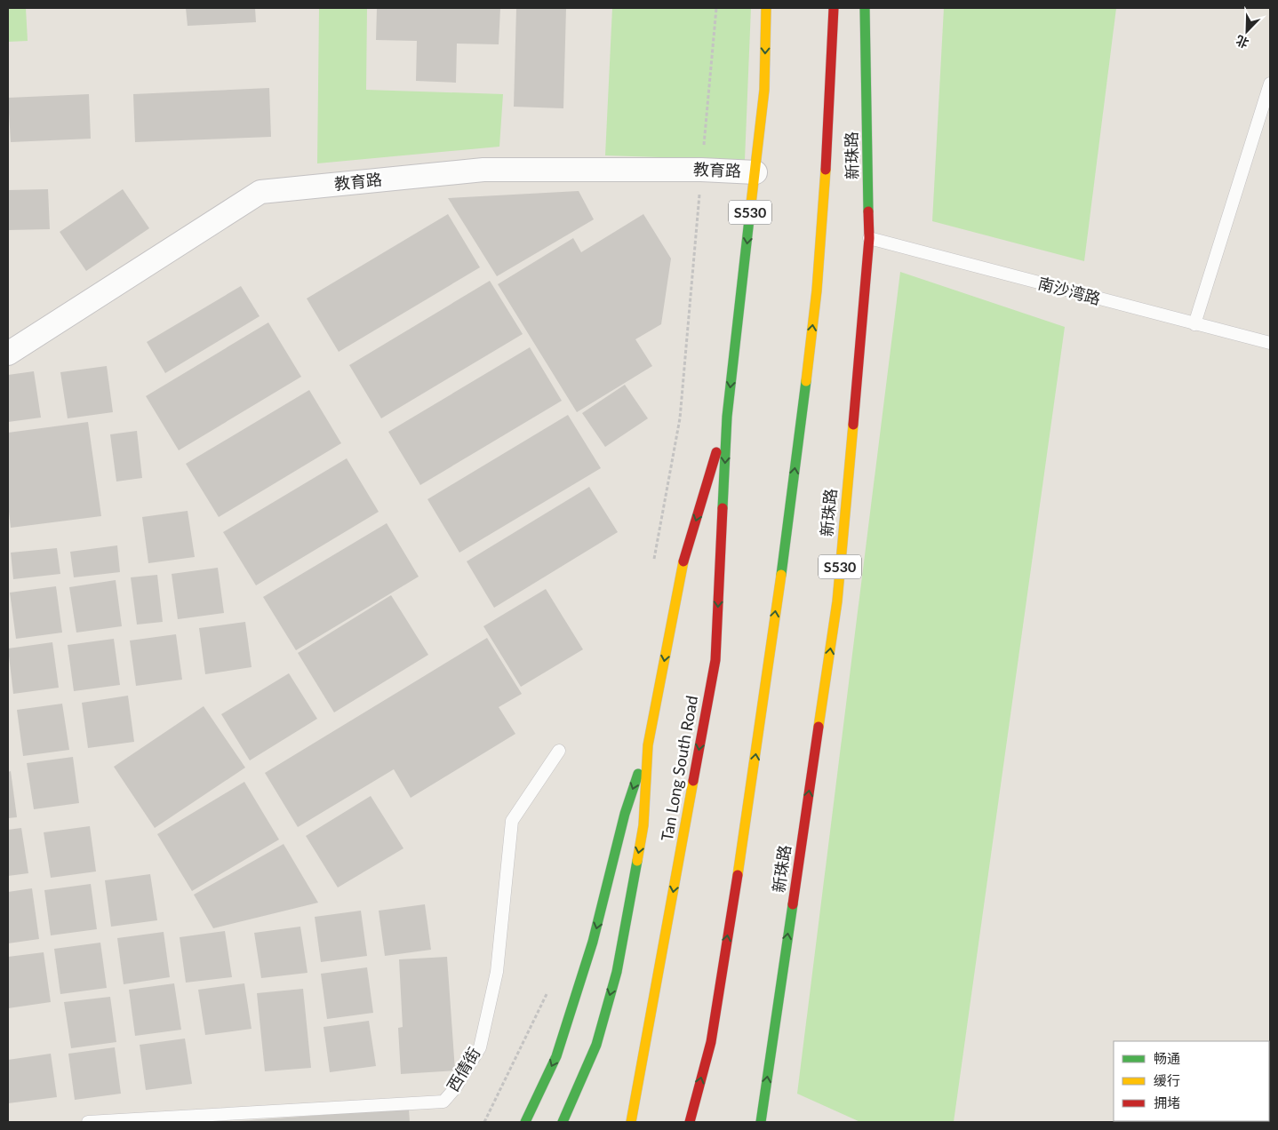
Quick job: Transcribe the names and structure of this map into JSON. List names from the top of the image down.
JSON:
{
  "streets": {
    "highway": ["新珠路", "S530", "Tan Long South Road"],
    "street": ["教育路"],
    "lane": ["南沙湾路", "西倩街"]
  },
  "crossings": [
    ["新珠路", "南沙湾路"],
    ["教育路", "S530"],
    ["S530", "Tan Long South Road"]
  ],
  "legend": ["畅通", "缓行", "拥堵"],
  "north": "bottom left"
}
